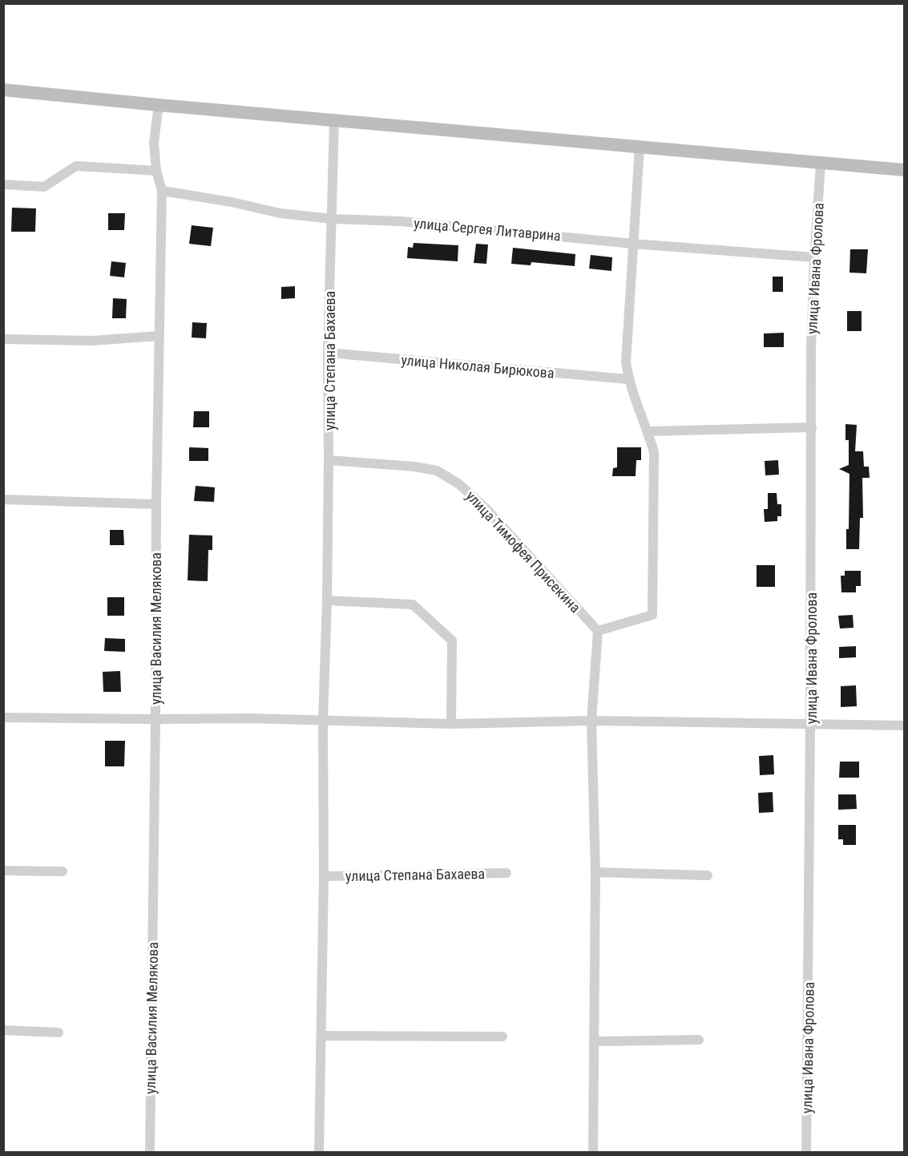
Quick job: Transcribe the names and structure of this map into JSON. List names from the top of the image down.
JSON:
{
  "streets": {
    "street": [
      "улица Сергея Литаврина",
      "улица Ивана Фролова",
      "улица Степана Бахаева",
      "улица Николая Бирюкова",
      "улица Тимофея Присекина",
      "улица Василия Мелякова"
    ]
  },
  "crossings": [
    ["улица Сергея Литаврина", "улица Ивана Фролова"],
    ["улица Сергея Литаврина", "улица Степана Бахаева"],
    ["улица Сергея Литаврина", "улица Василия Мелякова"],
    ["улица Степана Бахаева", "улица Николая Бирюкова"],
    ["улица Степана Бахаева", "улица Тимофея Присекина"]
  ]
}
